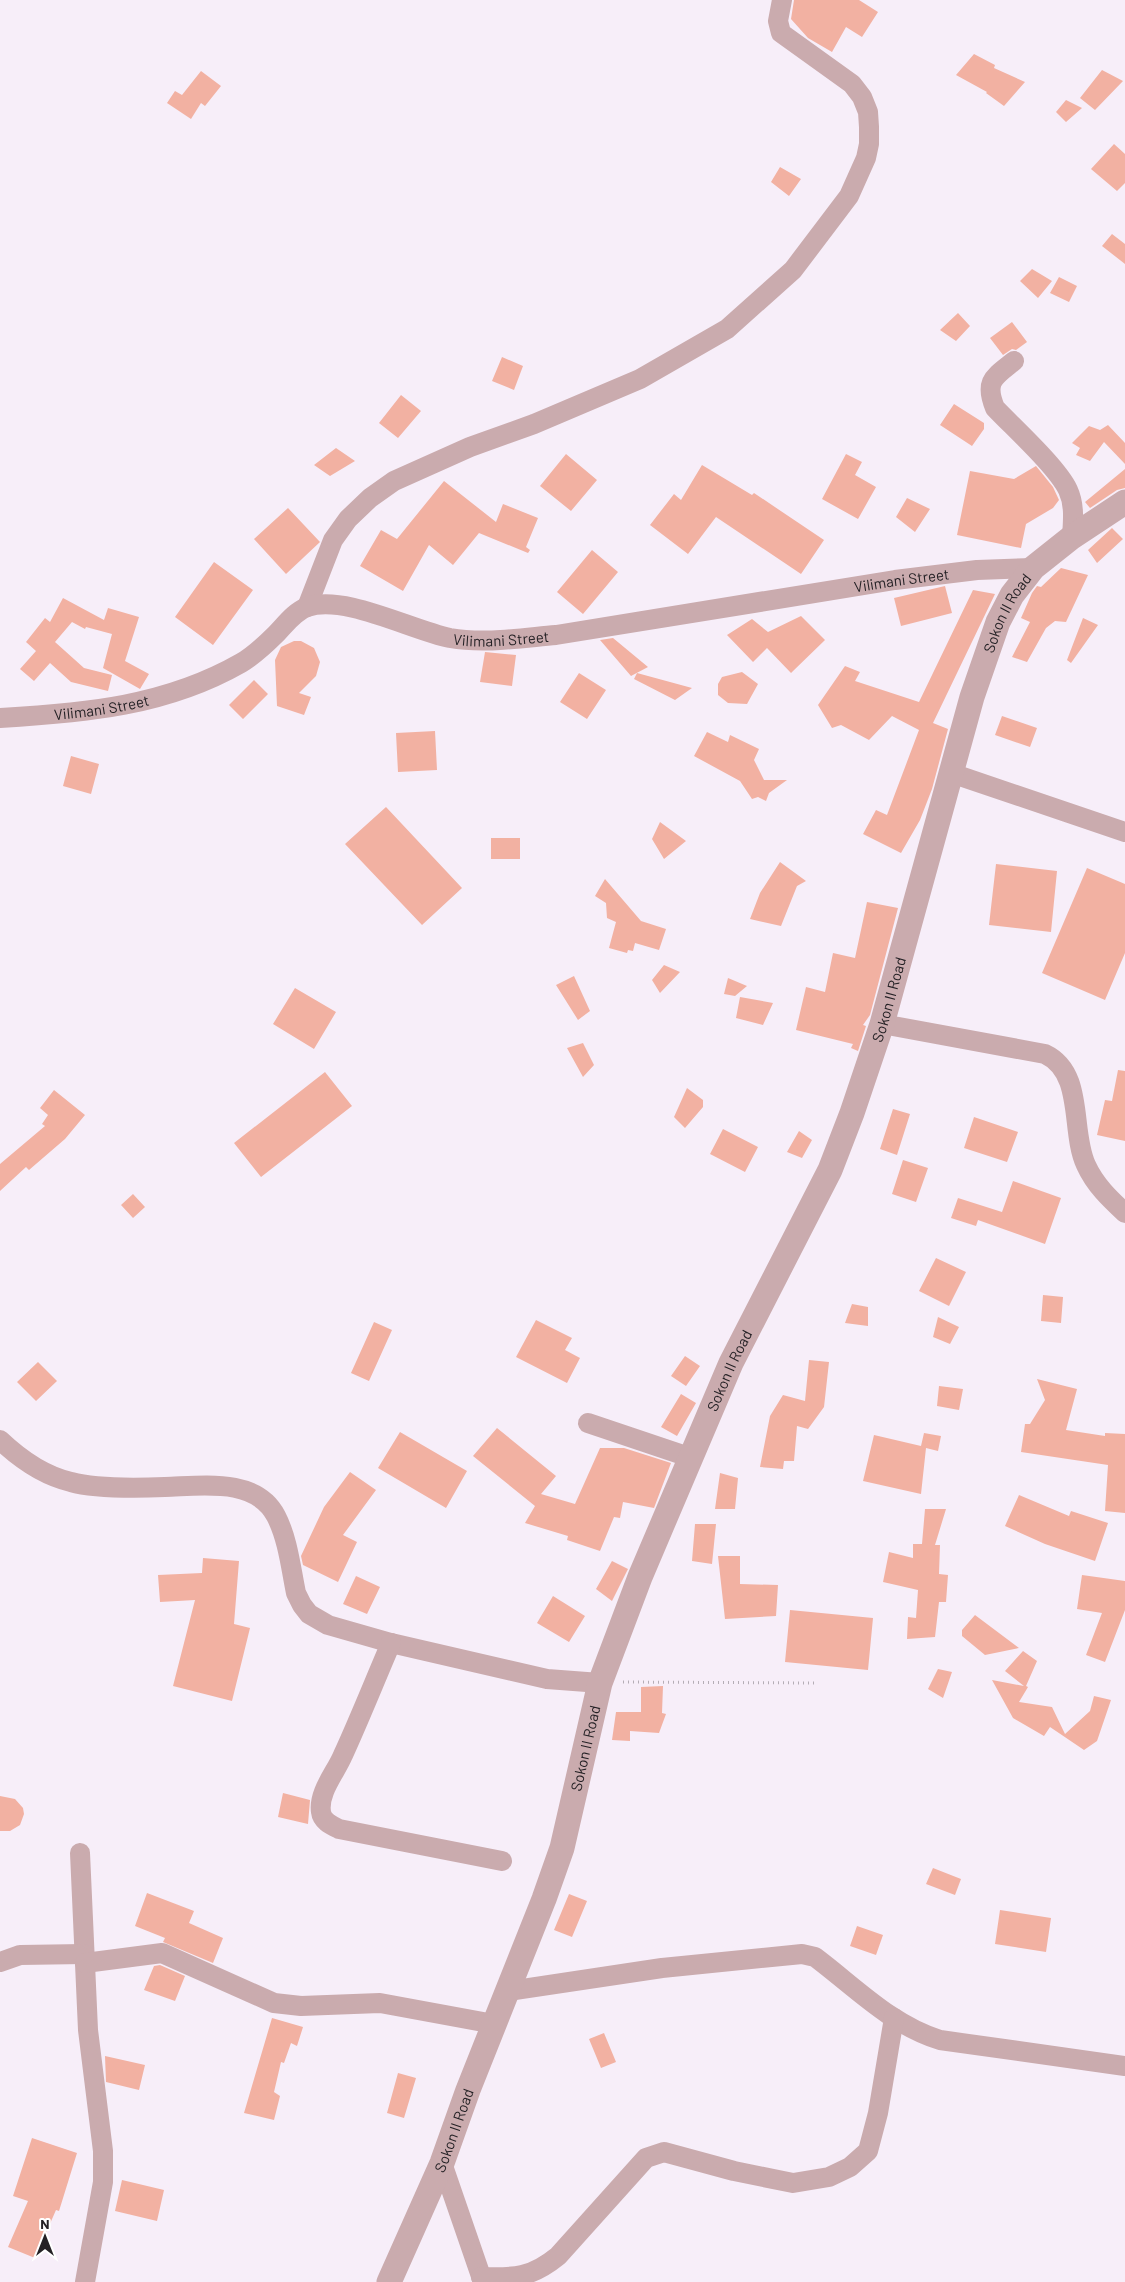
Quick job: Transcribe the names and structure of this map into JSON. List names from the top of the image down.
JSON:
{
  "streets": {
    "street": ["Vilimani Street", "Sokon II Road"]
  },
  "crossings": [
    ["Vilimani Street", "Sokon II Road"]
  ],
  "north": "top"
}
